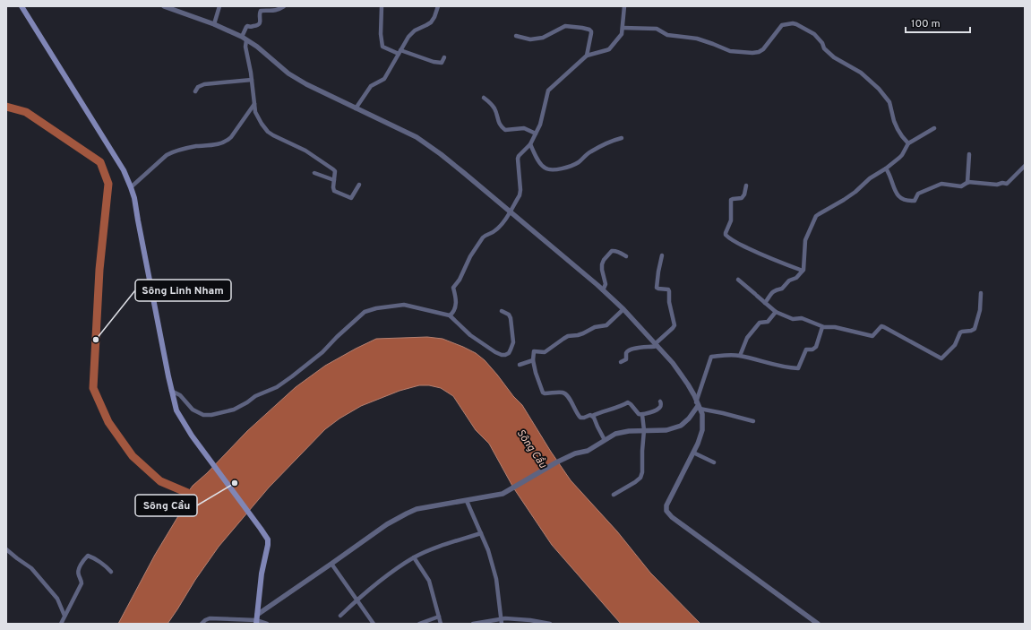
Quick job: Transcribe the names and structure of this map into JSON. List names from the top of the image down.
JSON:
{
  "water": ["Sông Cầu"],
  "places": ["Sông Linh Nham", "Sông Cầu"],
  "scale_bar": "100 m"
}
